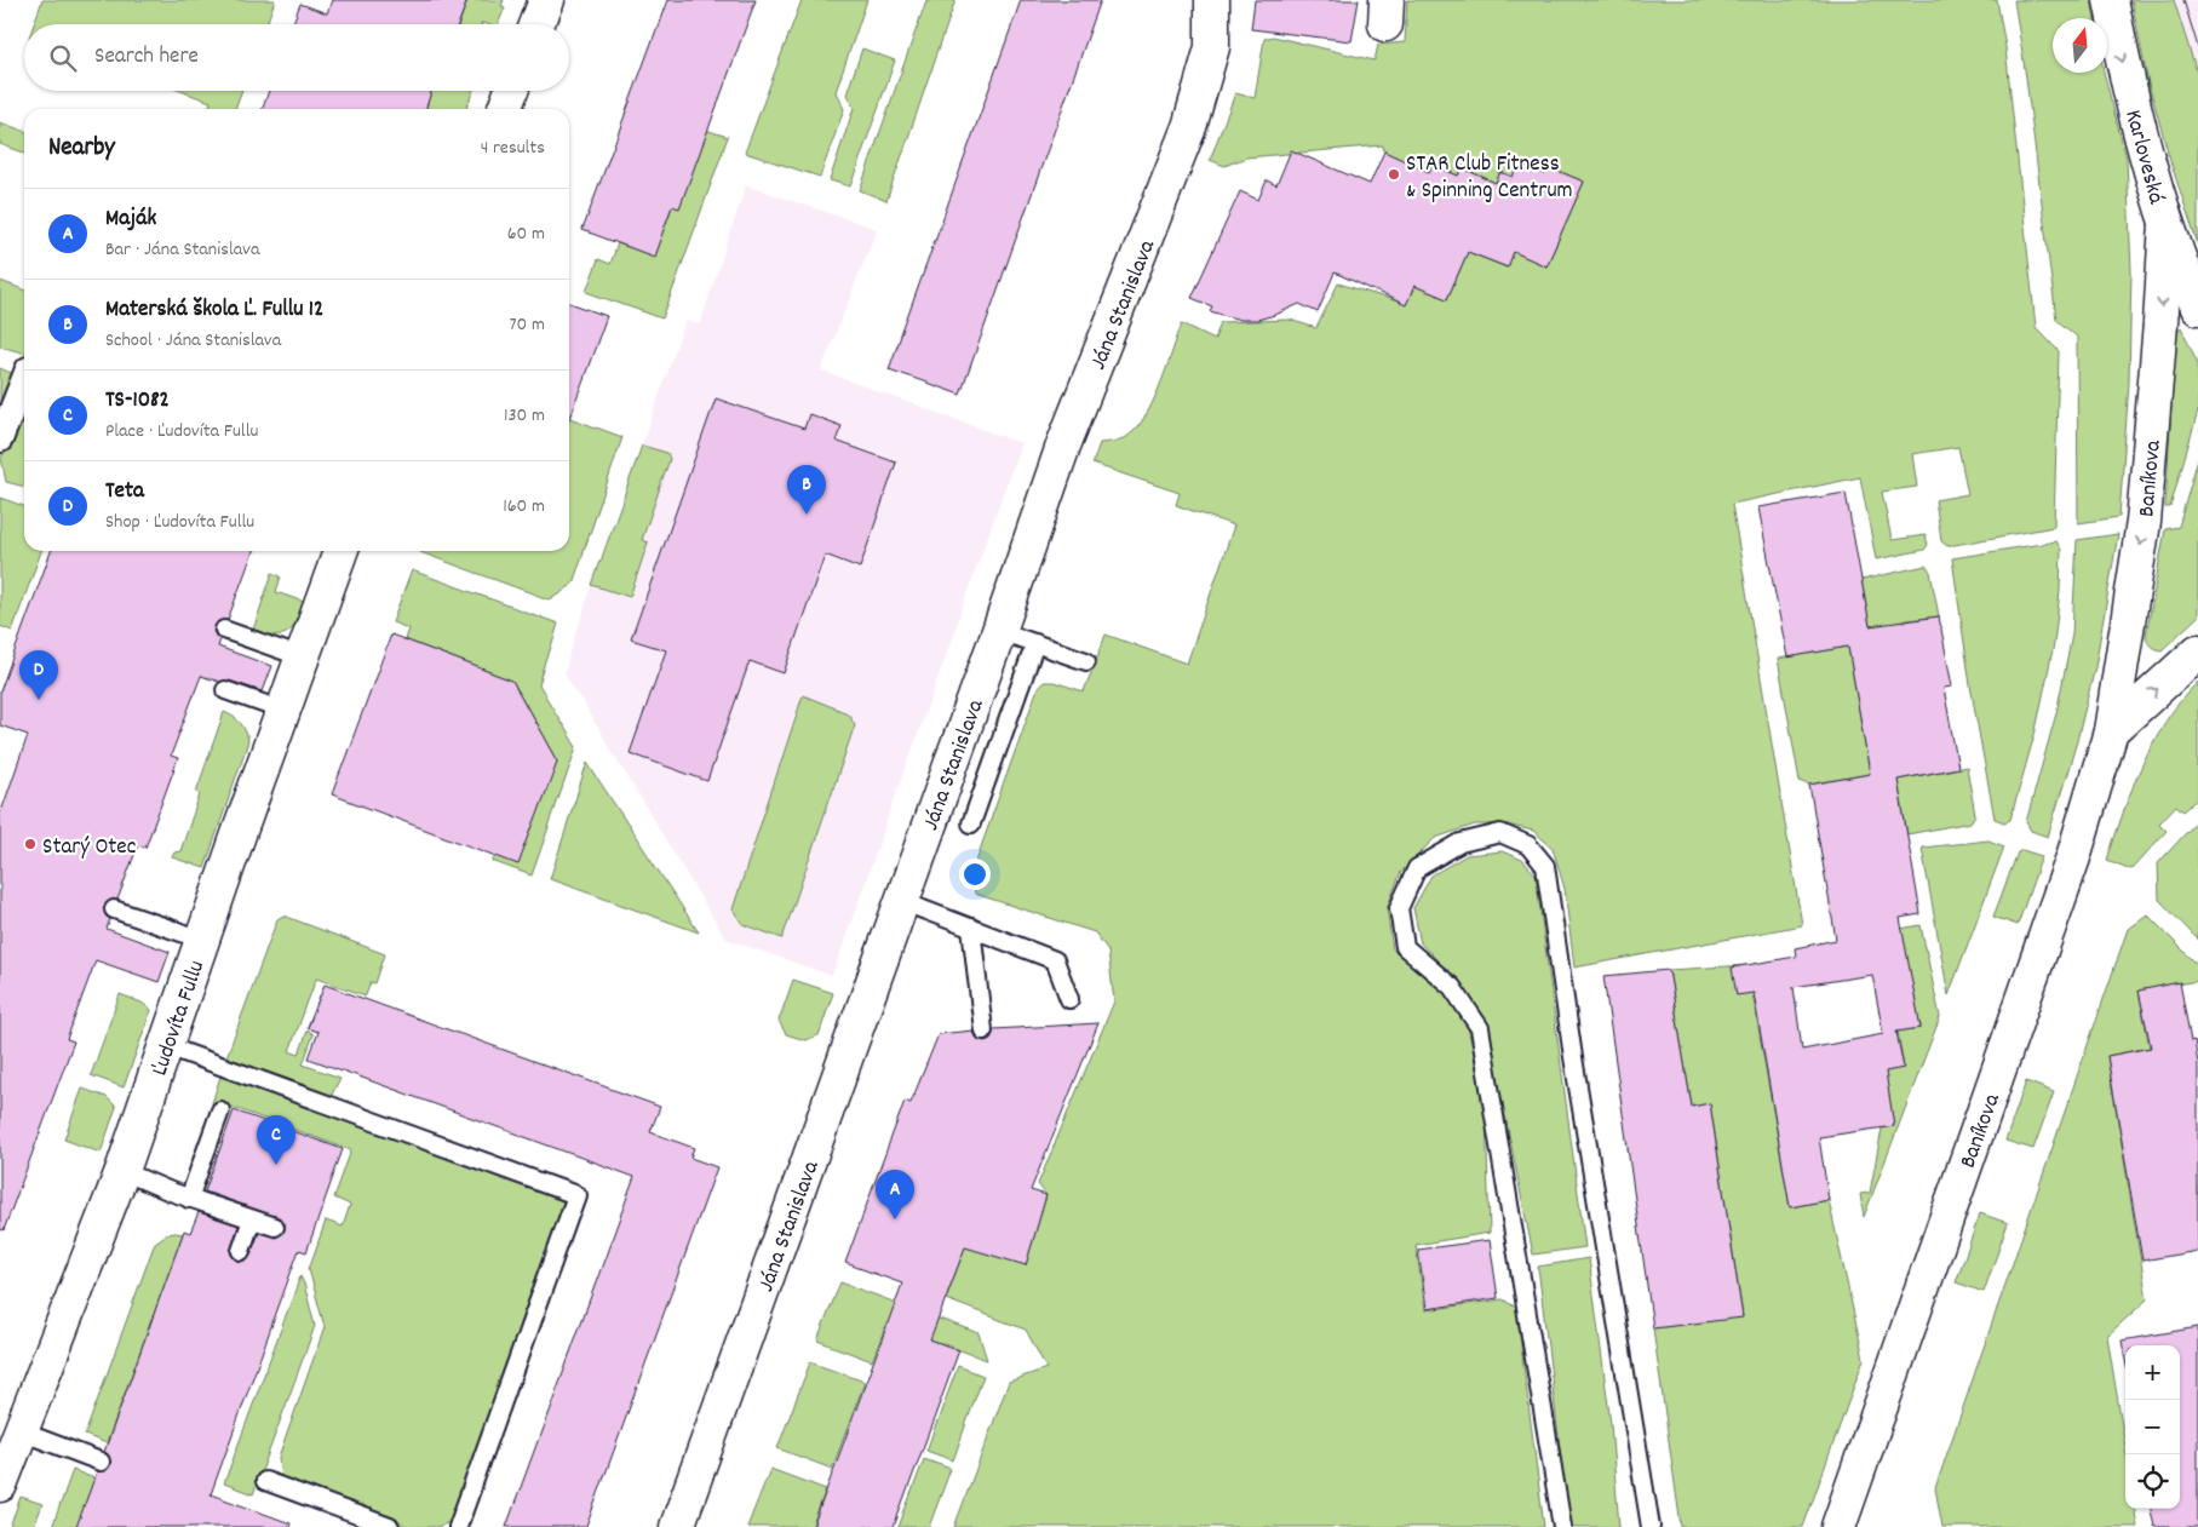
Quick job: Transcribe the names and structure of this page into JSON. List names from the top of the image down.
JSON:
{
  "streets": {
    "street": [
      "Karloveská",
      "Jána Stanislava",
      "Baníkova",
      "Ľudovíta Fullu"
    ]
  },
  "crossings": [
    ["Karloveská", "Baníkova"]
  ],
  "one_way": ["Karloveská", "Baníkova"],
  "places": ["STAR Club Fitness & Spinning Centrum", "Starý Otec"],
  "north": "top",
  "page": {
    "search": "Search here",
    "heading": ["Nearby", "4 results"],
    "list": [
      {
        "mark": "A",
        "name": "Maják",
        "note": "Bar · Jána Stanislava",
        "value": "60 m"
      },
      {
        "mark": "B",
        "name": "Materská škola Ľ. Fullu 12",
        "note": "School · Jána Stanislava",
        "value": "70 m"
      },
      {
        "mark": "C",
        "name": "TS-1082",
        "note": "Place · Ľudovíta Fullu",
        "value": "130 m"
      },
      {
        "mark": "D",
        "name": "Teta",
        "note": "Shop · Ľudovíta Fullu",
        "value": "160 m"
      }
    ],
    "pins": [
      "B",
      "D",
      "C",
      "A"
    ],
    "map_buttons": ["+", "−"]
  }
}
